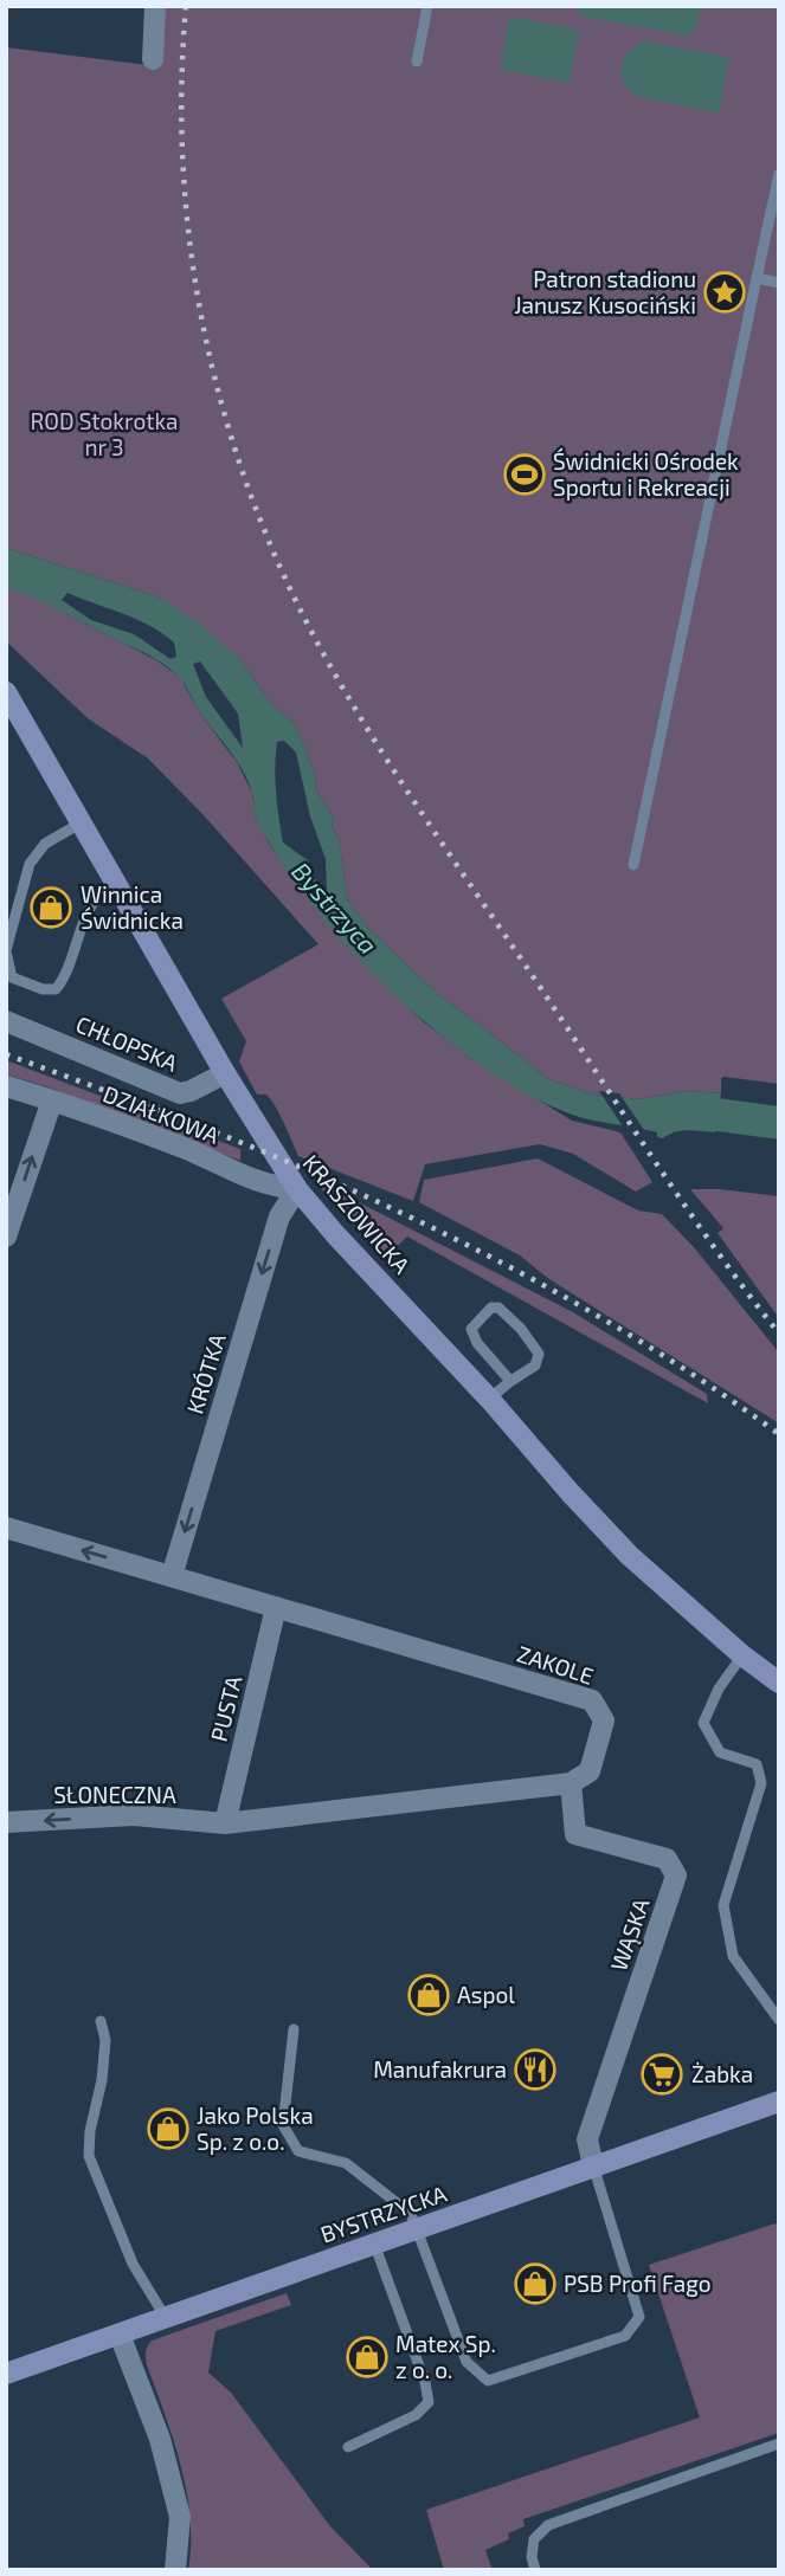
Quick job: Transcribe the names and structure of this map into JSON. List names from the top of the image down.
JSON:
{
  "streets": {
    "street": [
      "CHŁOPSKA",
      "DZIAŁKOWA",
      "KRASZOWICKA",
      "KRÓTKA",
      "ZAKOLE",
      "PUSTA",
      "SŁONECZNA",
      "WĄSKA",
      "BYSTRZYCKA"
    ]
  },
  "crossings": [
    ["CHŁOPSKA", "KRASZOWICKA"],
    ["DZIAŁKOWA", "KRASZOWICKA"],
    ["DZIAŁKOWA", "KRÓTKA"],
    ["KRASZOWICKA", "KRÓTKA"],
    ["KRÓTKA", "ZAKOLE"],
    ["ZAKOLE", "PUSTA"],
    ["ZAKOLE", "WĄSKA"],
    ["PUSTA", "SŁONECZNA"],
    ["WĄSKA", "BYSTRZYCKA"]
  ],
  "one_way": ["KRÓTKA", "SŁONECZNA"],
  "water": ["Bystrzyca"],
  "parks": ["ROD Stokrotka nr 3"],
  "places": {
    "place": ["Patron stadionu Janusz Kusociński"],
    "sports": ["Świdnicki Ośrodek Sportu i Rekreacji"],
    "shop": [
      "Winnica Świdnicka",
      "Aspol",
      "Jako Polska Sp. z o.o.",
      "PSB Profi Fago",
      "Matex Sp. z o. o."
    ],
    "restaurant": ["Manufakrura"],
    "supermarket": ["Żabka"]
  }
}
